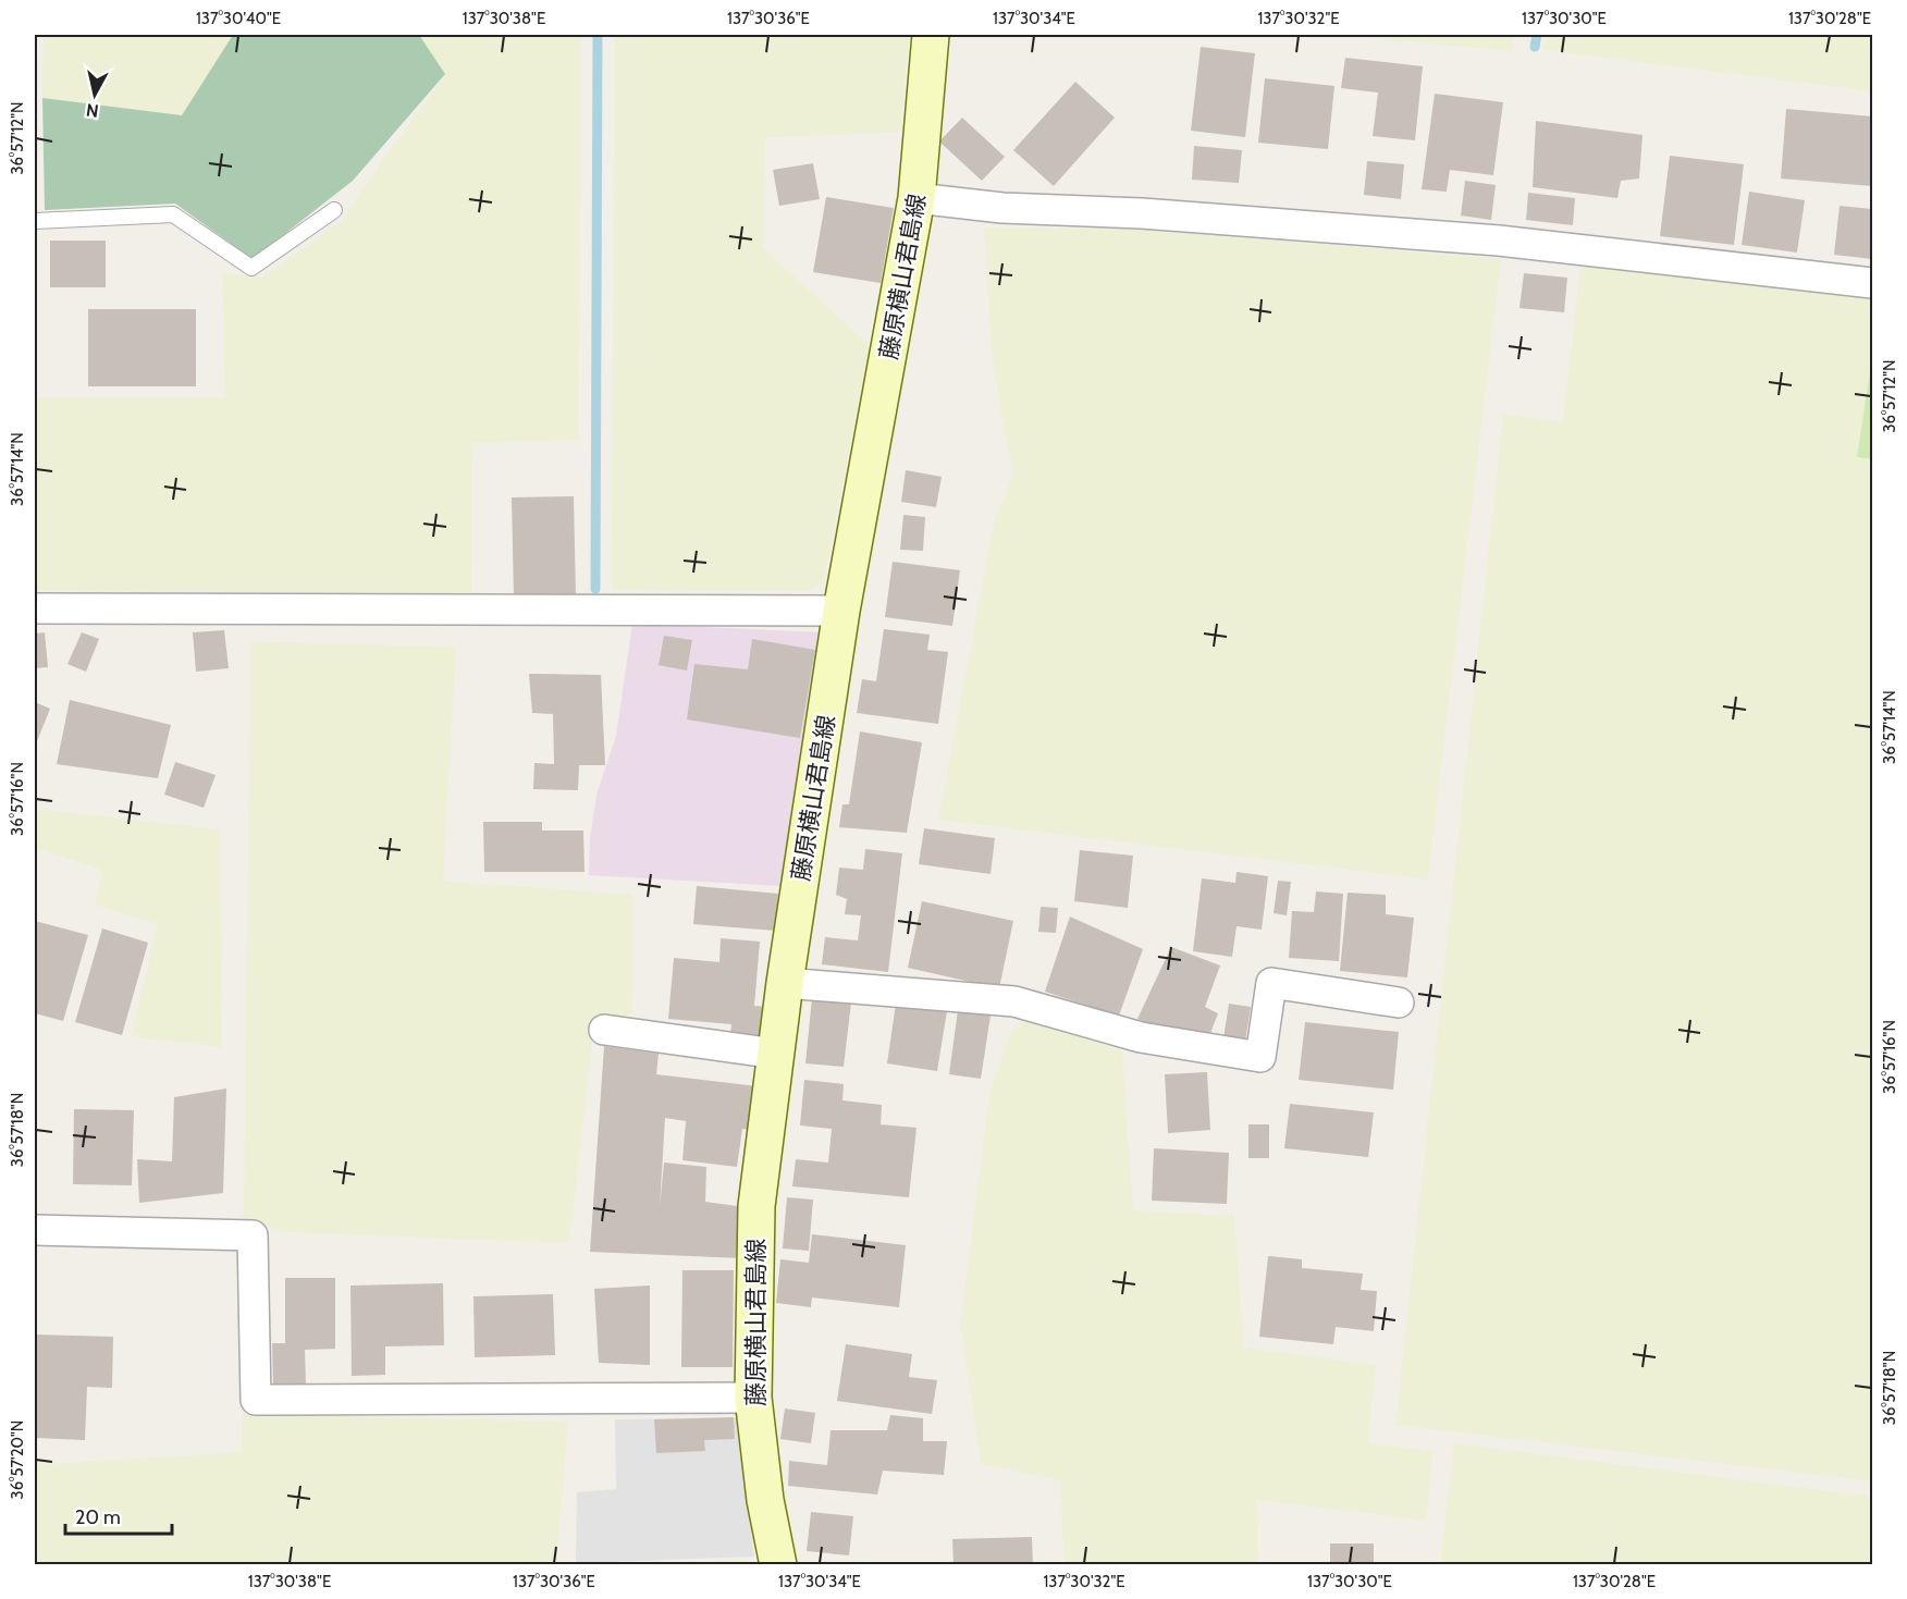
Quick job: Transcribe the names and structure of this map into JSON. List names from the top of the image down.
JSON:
{
  "streets": {
    "main road": ["藤原横山君島線"]
  },
  "scale_bar": "20 m",
  "north": "bottom",
  "coordinates": [
    "137°30'40\"E",
    "137°30'38\"E",
    "137°30'36\"E",
    "137°30'34\"E",
    "137°30'32\"E",
    "137°30'30\"E",
    "137°30'28\"E",
    "36°57'12\"N",
    "36°57'14\"N",
    "36°57'16\"N",
    "36°57'18\"N",
    "36°57'20\"N"
  ]
}
